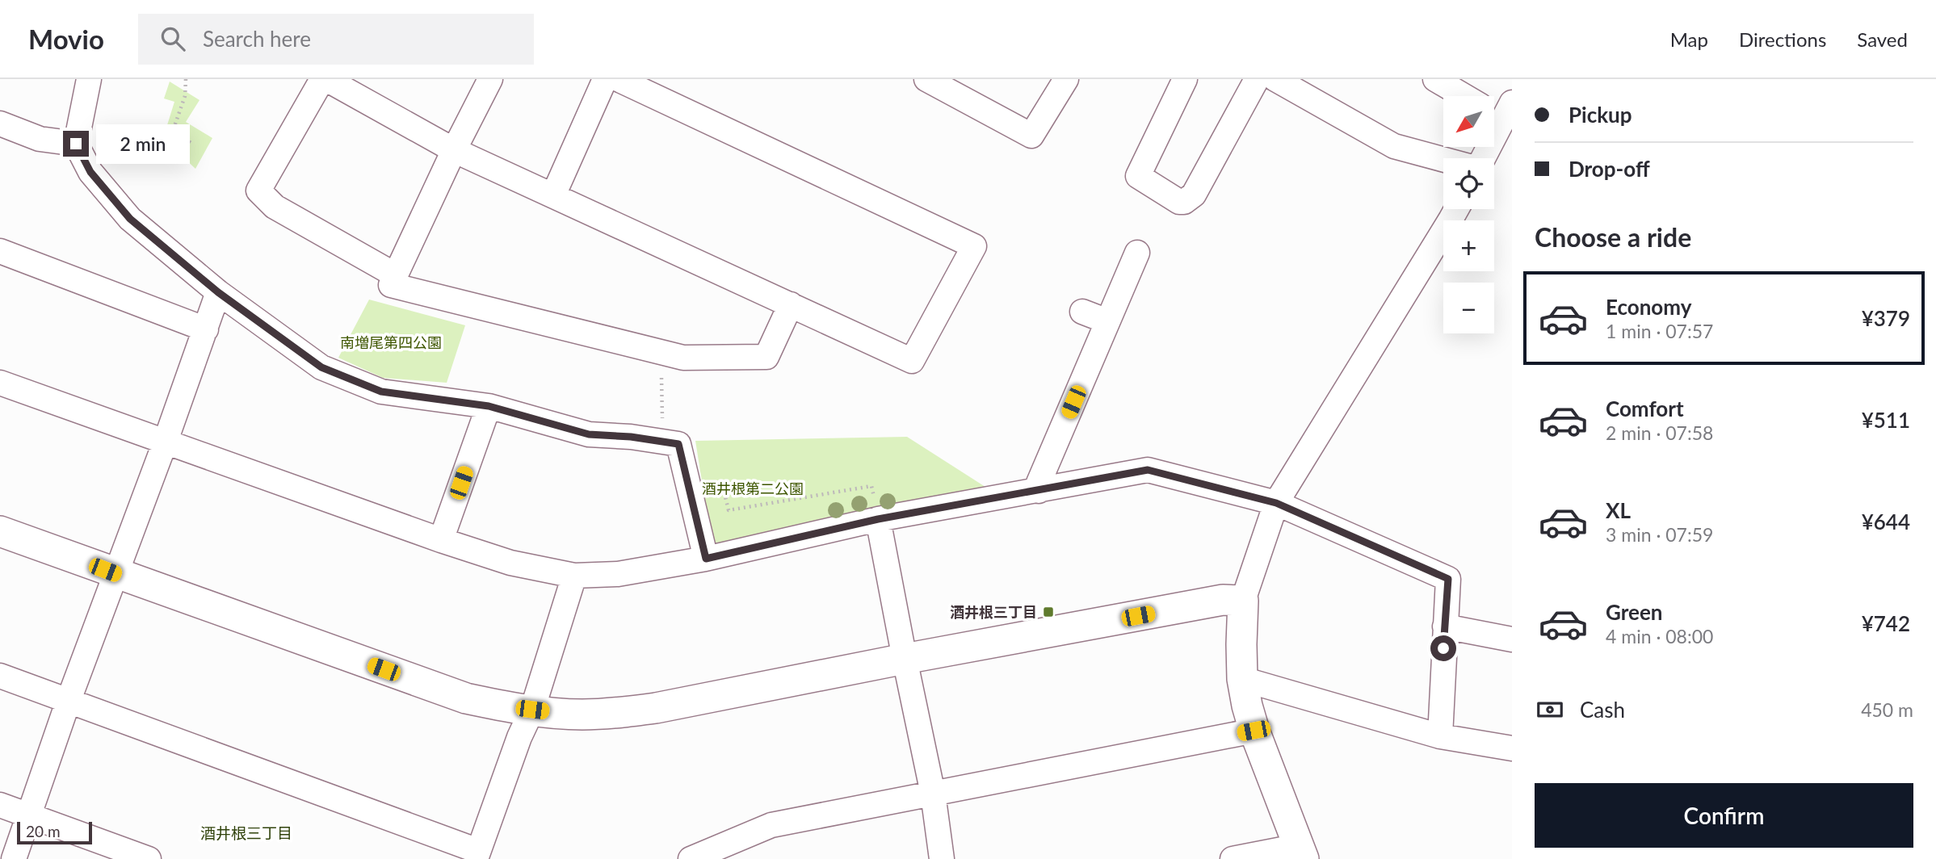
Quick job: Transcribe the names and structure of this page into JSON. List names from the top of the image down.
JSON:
{
  "districts": ["酒井根三丁目"],
  "parks": ["南増尾第四公園", "酒井根第二公園"],
  "places": {
    "transit": ["酒井根三丁目"]
  },
  "scale_bar": "20 m",
  "north": "bottom left",
  "page": {
    "header": "Movio",
    "search": "Search here",
    "nav": ["Map", "Directions", "Saved"],
    "banner": ["Pickup", "Drop-off"],
    "map_buttons": ["+", "−"],
    "bubble": "2 min",
    "heading": "Choose a ride",
    "list": [
      {
        "name": "Economy",
        "note": "1 min · 07:57",
        "value": "¥379"
      },
      {
        "name": "Comfort",
        "note": "2 min · 07:58",
        "value": "¥511"
      },
      {
        "name": "XL",
        "note": "3 min · 07:59",
        "value": "¥644"
      },
      {
        "name": "Green",
        "note": "4 min · 08:00",
        "value": "¥742"
      }
    ],
    "pay": ["Cash", "450 m"],
    "buttons": "Confirm",
    "scale": "20 m"
  }
}
